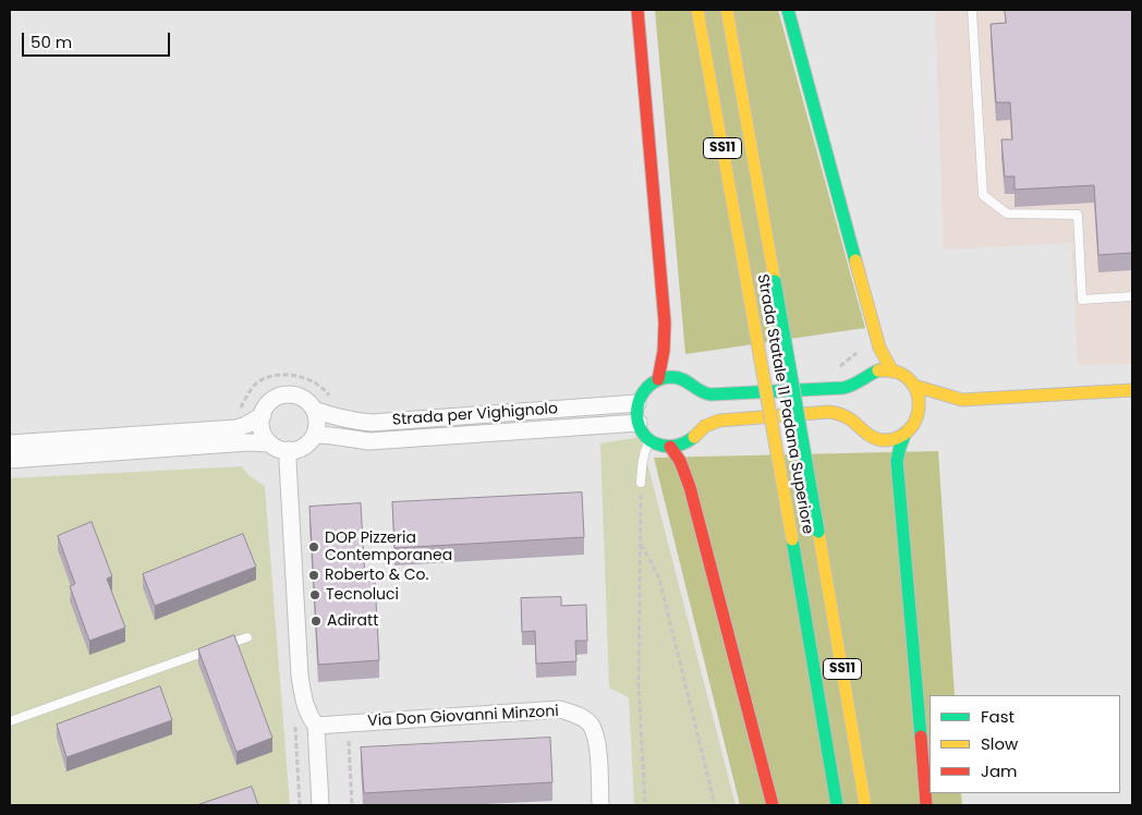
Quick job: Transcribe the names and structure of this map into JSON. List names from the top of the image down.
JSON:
{
  "streets": {
    "main road": ["SS11", "Strada Statale 11 Padana Superiore"],
    "street": ["Strada per Vighignolo", "Via Don Giovanni Minzoni"]
  },
  "places": [
    "DOP Pizzeria Contemporanea",
    "Roberto & Co.",
    "Tecnoluci",
    "Adiratt"
  ],
  "legend": ["Fast", "Slow", "Jam"],
  "scale_bar": "50 m"
}
